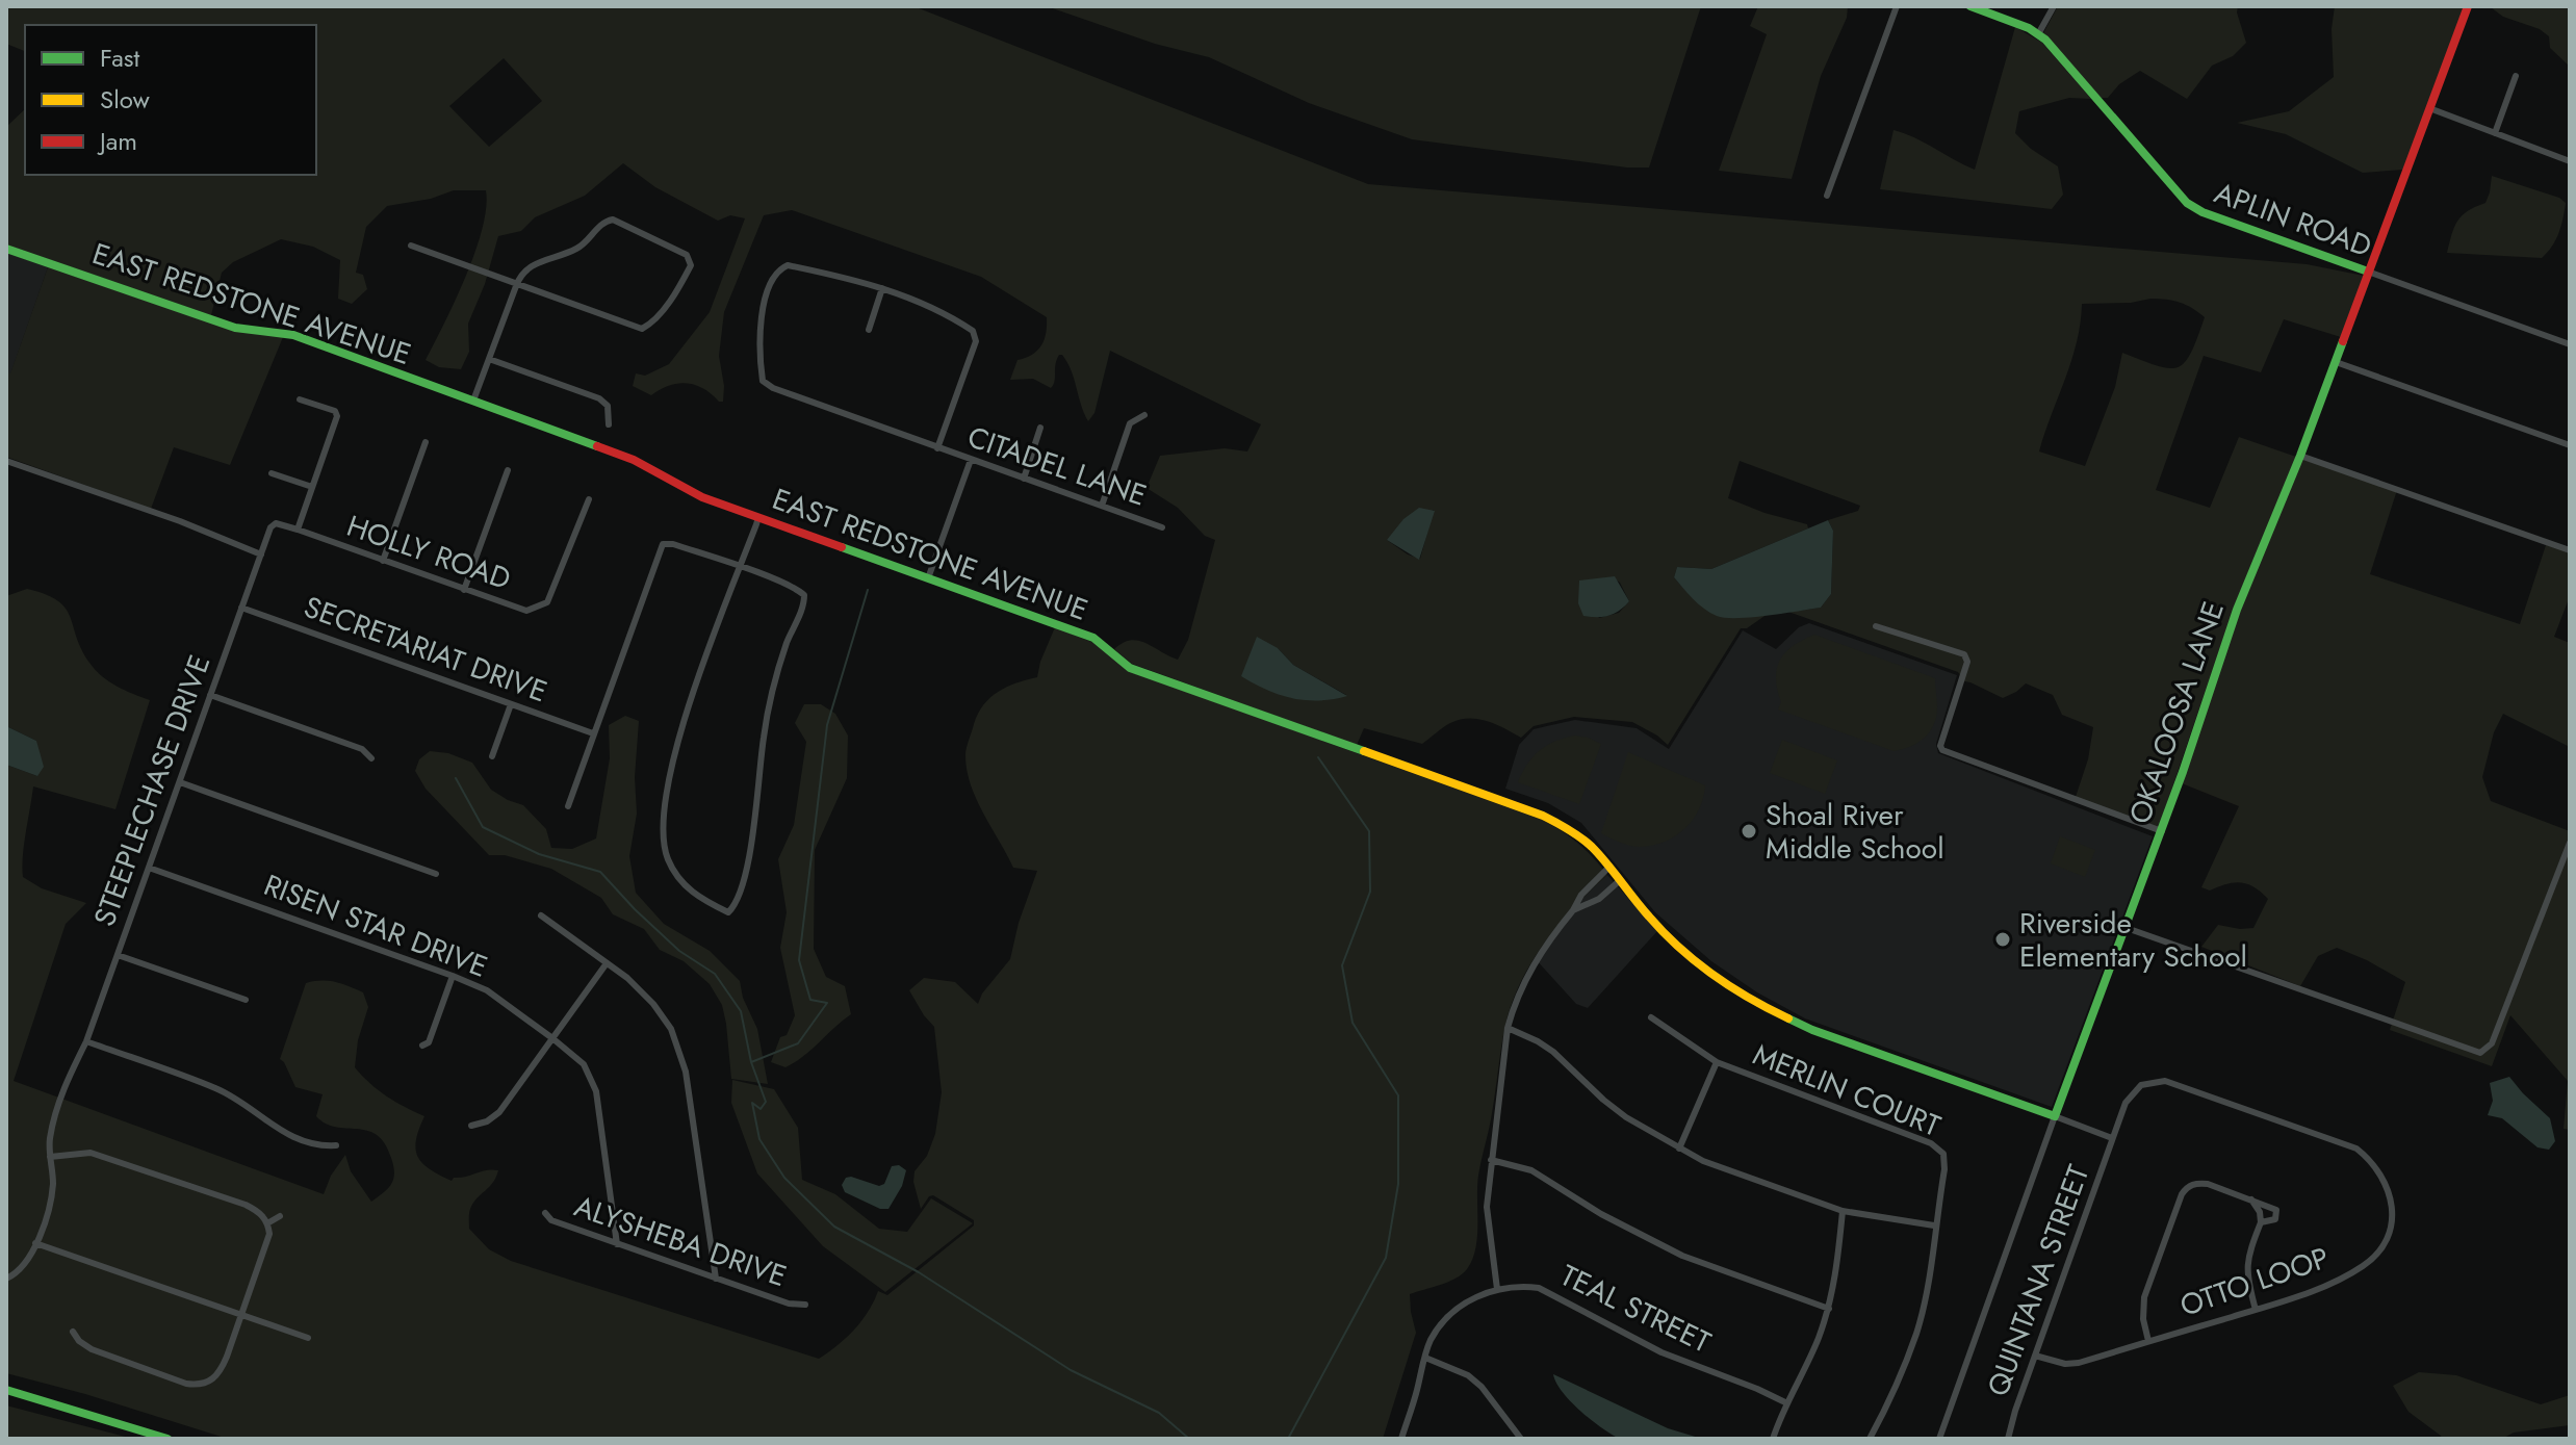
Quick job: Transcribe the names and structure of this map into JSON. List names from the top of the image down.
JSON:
{
  "streets": {
    "main road": ["APLIN ROAD", "EAST REDSTONE AVENUE", "OKALOOSA LANE"],
    "street": [
      "CITADEL LANE",
      "HOLLY ROAD",
      "SECRETARIAT DRIVE",
      "STEEPLECHASE DRIVE",
      "RISEN STAR DRIVE",
      "MERLIN COURT",
      "ALYSHEBA DRIVE",
      "QUINTANA STREET",
      "OTTO LOOP",
      "TEAL STREET"
    ]
  },
  "crossings": [
    ["APLIN ROAD", "OKALOOSA LANE"],
    ["EAST REDSTONE AVENUE", "OKALOOSA LANE"],
    ["SECRETARIAT DRIVE", "STEEPLECHASE DRIVE"],
    ["STEEPLECHASE DRIVE", "RISEN STAR DRIVE"],
    ["RISEN STAR DRIVE", "ALYSHEBA DRIVE"],
    ["QUINTANA STREET", "OTTO LOOP"]
  ],
  "places": ["Shoal River Middle School", "Riverside Elementary School"],
  "legend": ["Fast", "Slow", "Jam"]
}
